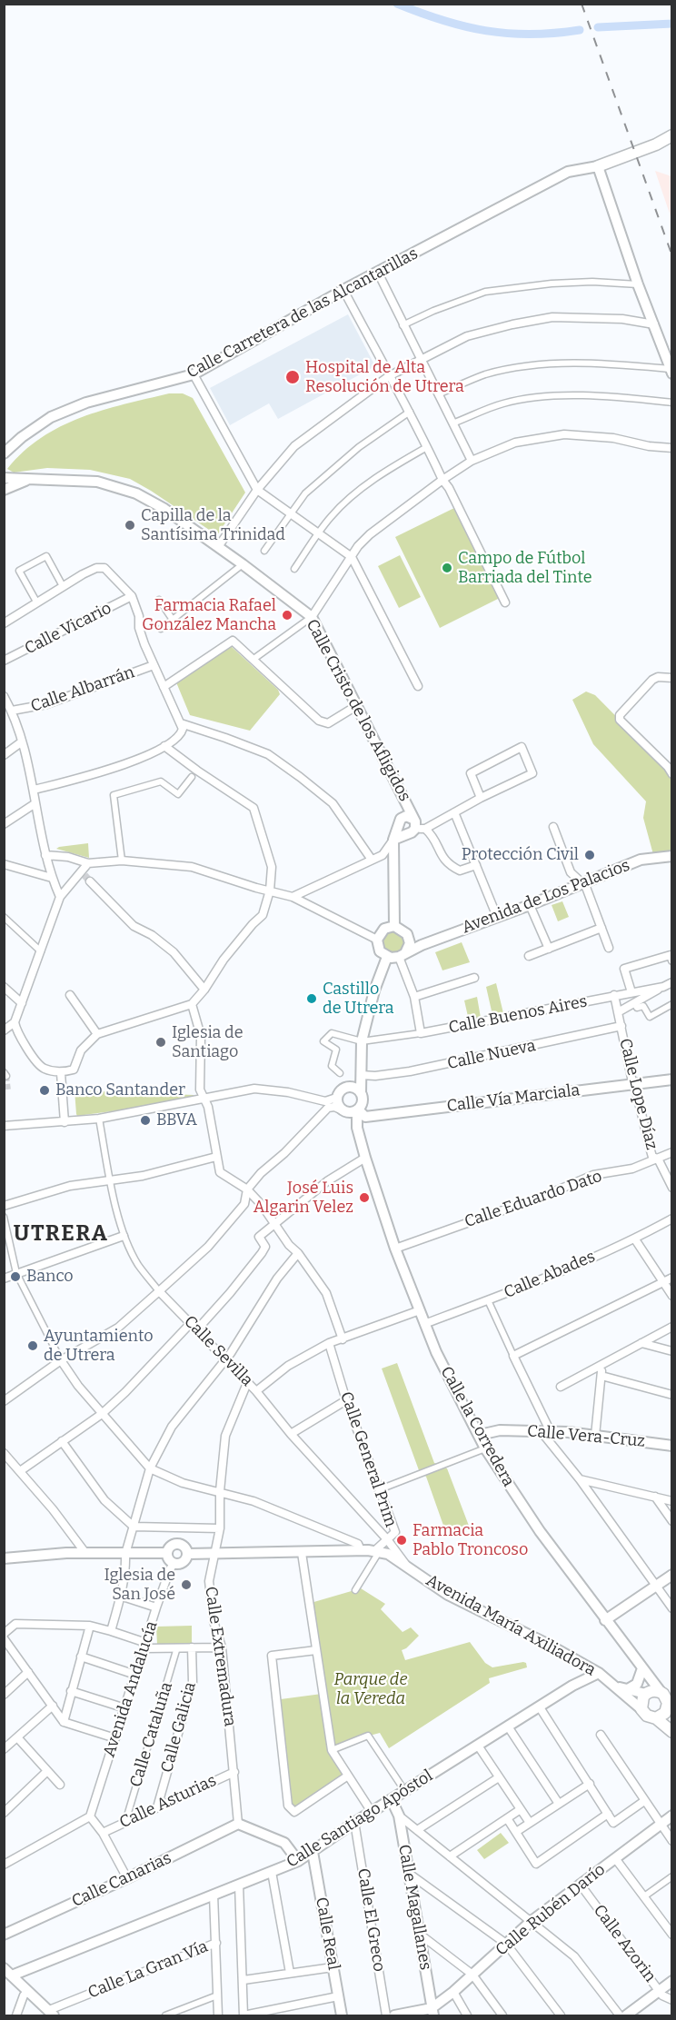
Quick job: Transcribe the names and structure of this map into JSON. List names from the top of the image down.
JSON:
{
  "streets": {
    "street": [
      "Calle Carretera de las Alcantarillas",
      "Calle Vicario",
      "Calle Albarrán",
      "Calle Cristo de los Afligidos",
      "Avenida de Los Palacios",
      "Calle Buenos Aires",
      "Calle Nueva",
      "Calle Lope Díaz",
      "Calle Vía Marciala",
      "Calle Eduardo Dato",
      "Calle Abades",
      "Calle Sevilla",
      "Calle la Corredera",
      "Calle Vera-Cruz",
      "Calle General Prim",
      "Avenida María Axiliadora",
      "Calle Extremadura",
      "Avenida Andalucía",
      "Calle Galicia",
      "Calle Cataluña",
      "Calle Asturias",
      "Calle Santiago Apóstol",
      "Calle Canarias",
      "Calle Magallanes",
      "Calle Rubén Darío",
      "Calle El Greco",
      "Calle Real",
      "Calle Azorin",
      "Calle La Gran Vía"
    ]
  },
  "crossings": [
    ["Calle Cristo de los Afligidos", "Avenida de Los Palacios"],
    ["Calle Buenos Aires", "Calle Lope Díaz"],
    ["Calle Nueva", "Calle Lope Díaz"],
    ["Calle Lope Díaz", "Calle Vía Marciala"],
    ["Calle Lope Díaz", "Calle Eduardo Dato"],
    ["Calle Vía Marciala", "Calle la Corredera"],
    ["Calle Eduardo Dato", "Calle la Corredera"],
    ["Calle Abades", "Calle la Corredera"],
    ["Calle Sevilla", "Calle General Prim"],
    ["Calle Sevilla", "Calle Extremadura"],
    ["Calle la Corredera", "Calle Vera-Cruz"],
    ["Calle General Prim", "Avenida María Axiliadora"],
    ["Avenida María Axiliadora", "Calle Extremadura"],
    ["Avenida María Axiliadora", "Avenida Andalucía"],
    ["Avenida María Axiliadora", "Calle Santiago Apóstol"],
    ["Calle Extremadura", "Calle Asturias"],
    ["Calle Extremadura", "Calle Canarias"],
    ["Calle Galicia", "Calle Asturias"],
    ["Calle Cataluña", "Calle Asturias"],
    ["Calle Santiago Apóstol", "Calle Magallanes"],
    ["Calle Santiago Apóstol", "Calle El Greco"],
    ["Calle Santiago Apóstol", "Calle Real"],
    ["Calle Magallanes", "Calle Rubén Darío"],
    ["Calle Rubén Darío", "Calle Azorin"]
  ],
  "districts": ["UTRERA"],
  "parks": ["Parque de la Vereda"],
  "places": [
    "Hospital de Alta Resolución de Utrera",
    "Capilla de la Santísima Trinidad",
    "Campo de Fútbol Barriada del Tinte",
    "Farmacia Rafael González Mancha",
    "Protección Civil",
    "Castillo de Utrera",
    "Iglesia de Santiago",
    "Banco Santander",
    "BBVA",
    "José Luis Algarin Velez",
    "Banco",
    "Ayuntamiento de Utrera",
    "Farmacia Pablo Troncoso",
    "Iglesia de San José"
  ]
}
